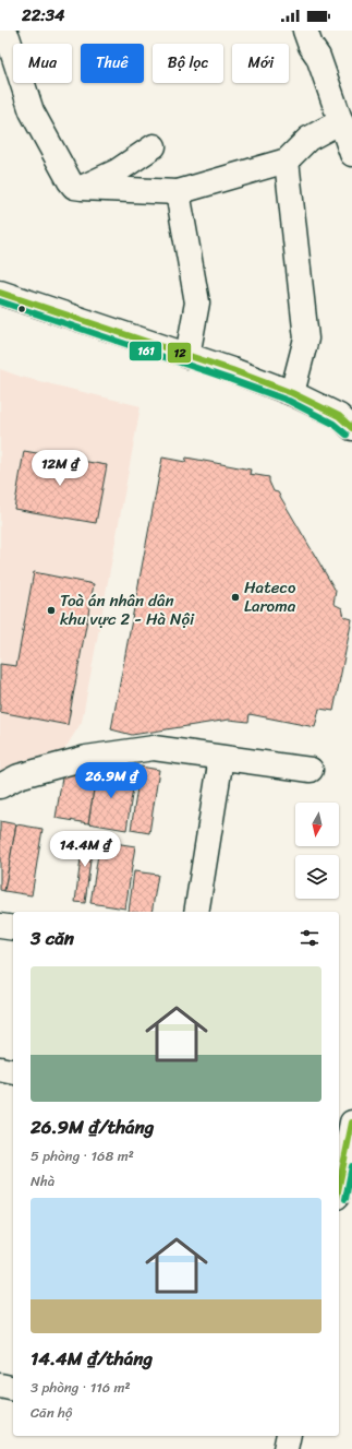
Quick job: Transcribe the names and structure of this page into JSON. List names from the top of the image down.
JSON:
{
  "places": ["Hateco Laroma", "Toà án nhân dân khu vực 2 - Hà Nội"],
  "lines": ["transit line 12", "transit line 161"],
  "north": "bottom",
  "page": {
    "status": "22:34",
    "chip": [
      "Mua",
      "Thuê",
      "Bộ lọc",
      "Mới"
    ],
    "price": ["12M ₫", "26.9M ₫", "14.4M ₫"],
    "heading": "3 căn",
    "list": [
      {
        "name": "26.9M ₫/tháng",
        "note": "5 phòng · 168 m² · Nhà"
      },
      {
        "name": "14.4M ₫/tháng",
        "note": "3 phòng · 116 m² · Căn hộ"
      }
    ]
  }
}
